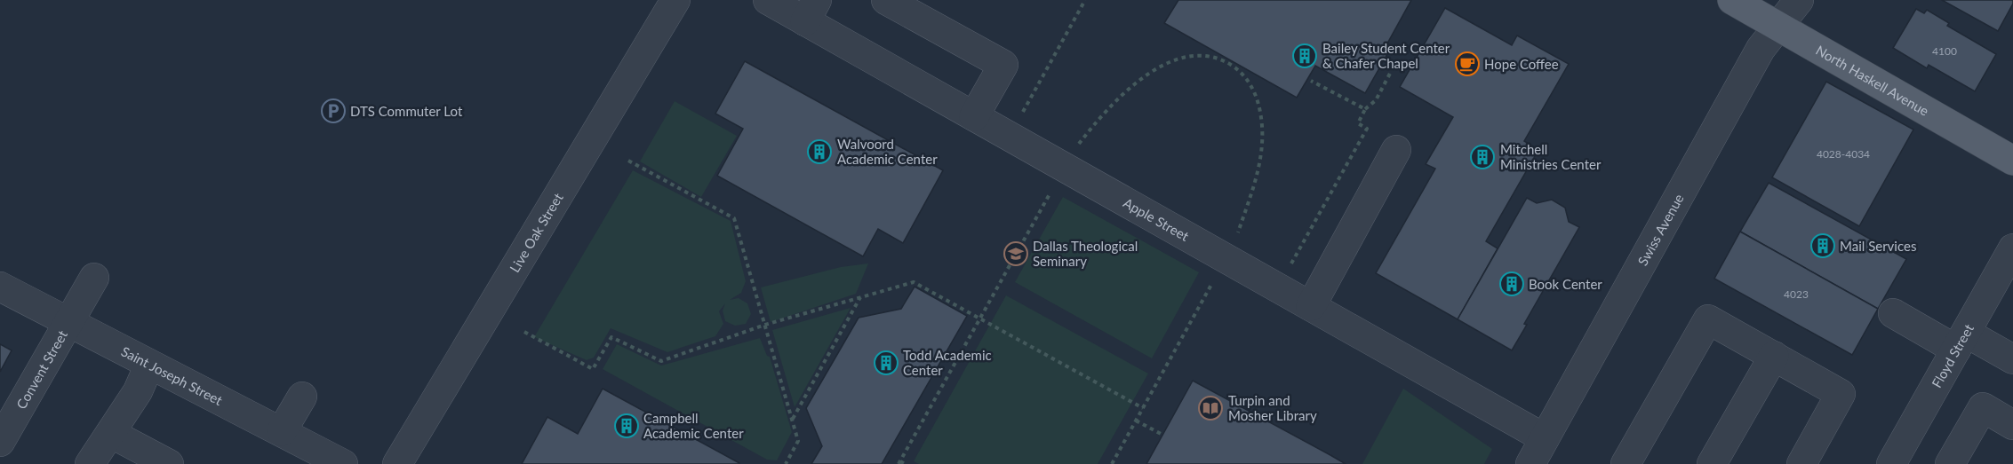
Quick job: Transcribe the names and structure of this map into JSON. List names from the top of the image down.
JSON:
{
  "streets": {
    "main road": ["North Haskell Avenue"],
    "street": [
      "Apple Street",
      "Swiss Avenue",
      "Live Oak Street",
      "Floyd Street",
      "Convent Street",
      "Saint Joseph Street"
    ]
  },
  "crossings": [
    ["North Haskell Avenue", "Swiss Avenue"],
    ["Apple Street", "Swiss Avenue"],
    ["Convent Street", "Saint Joseph Street"]
  ],
  "places": {
    "building": [
      "Bailey Student Center & Chafer Chapel",
      "Walvoord Academic Center",
      "Mitchell Ministries Center",
      "Mail Services",
      "Book Center",
      "Todd Academic Center",
      "Campbell Academic Center"
    ],
    "cafe": ["Hope Coffee"],
    "parking": ["DTS Commuter Lot"],
    "school or university": ["Dallas Theological Seminary"],
    "library": ["Turpin and Mosher Library"]
  },
  "house_numbers": ["4100", "4028-4034", "4023"]
}
